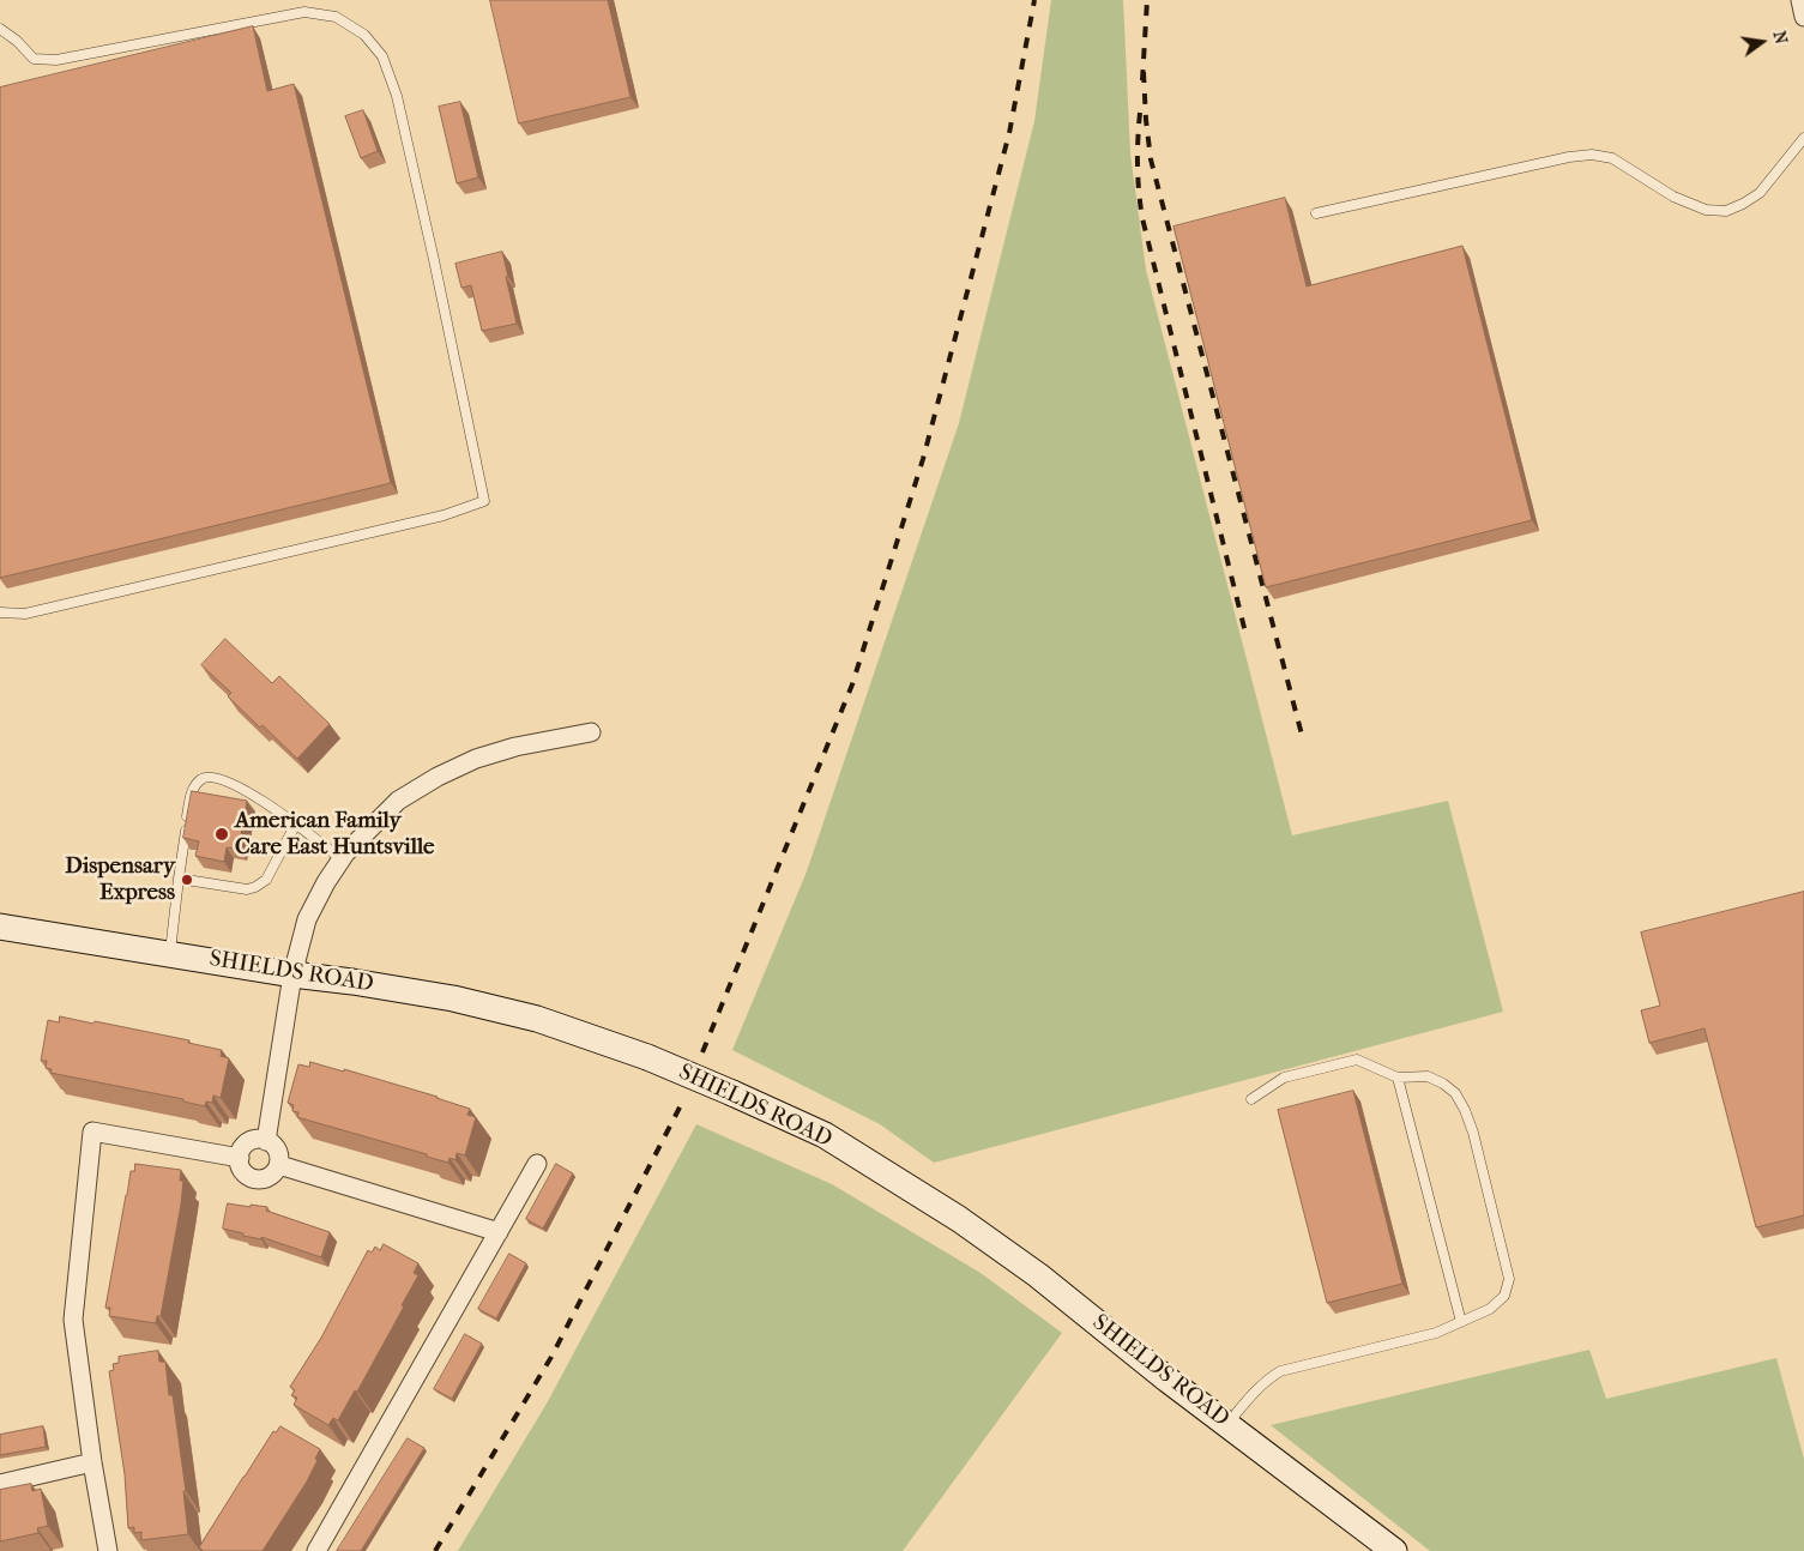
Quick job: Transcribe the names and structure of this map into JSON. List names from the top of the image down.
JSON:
{
  "streets": {
    "street": ["SHIELDS ROAD"]
  },
  "places": ["American Family Care East Huntsville", "Dispensary Express"],
  "north": "right"
}
